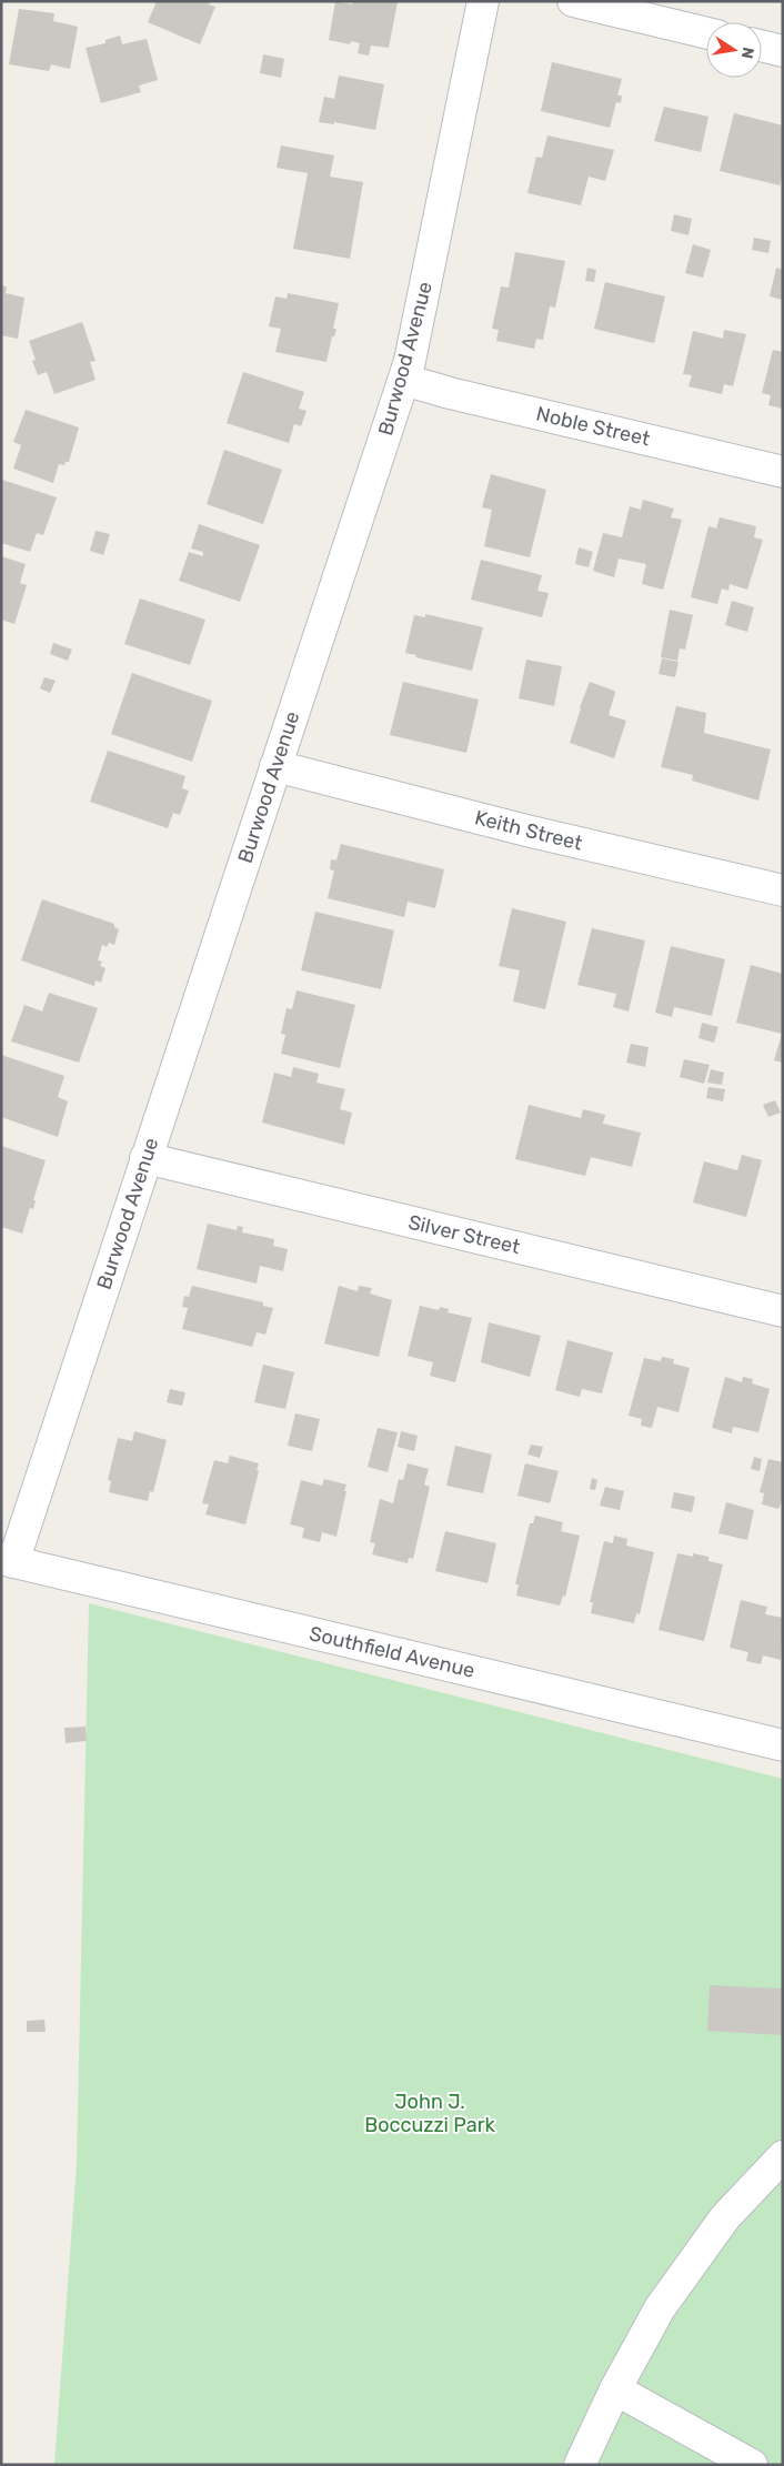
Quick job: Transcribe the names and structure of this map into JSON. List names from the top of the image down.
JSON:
{
  "streets": {
    "street": [
      "Burwood Avenue",
      "Noble Street",
      "Keith Street",
      "Silver Street",
      "Southfield Avenue"
    ]
  },
  "crossings": [
    ["Burwood Avenue", "Noble Street"],
    ["Burwood Avenue", "Keith Street"],
    ["Burwood Avenue", "Silver Street"],
    ["Burwood Avenue", "Southfield Avenue"]
  ],
  "parks": ["John J. Boccuzzi Park"],
  "north": "right"
}
